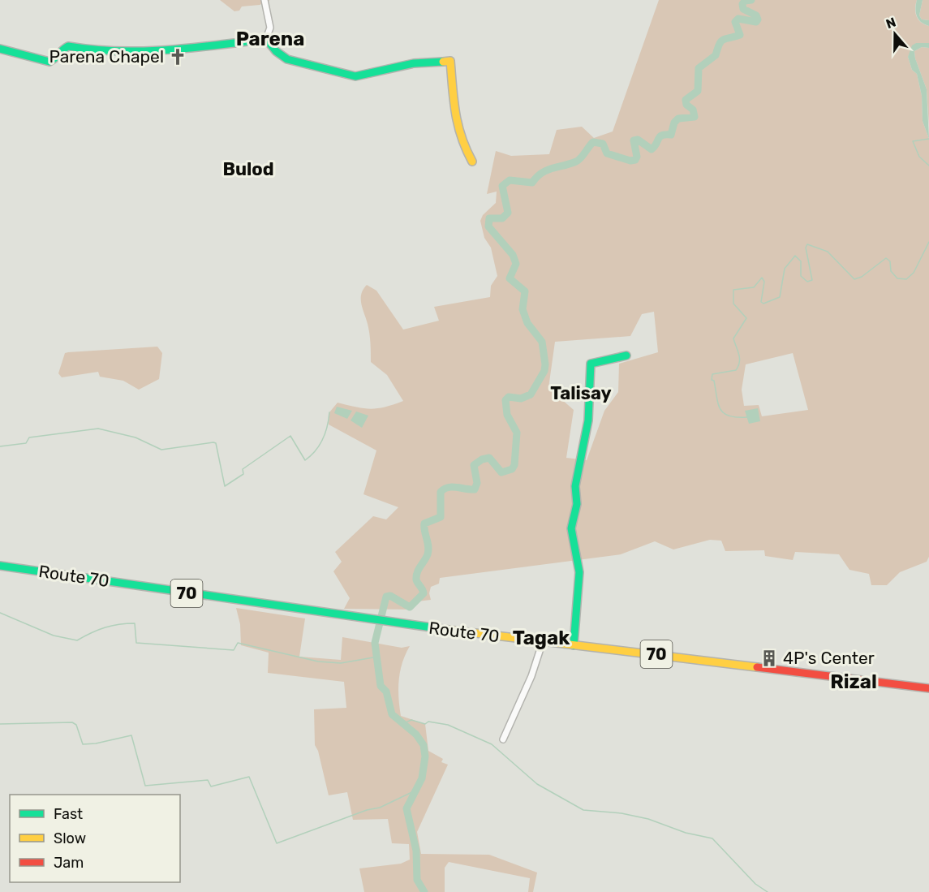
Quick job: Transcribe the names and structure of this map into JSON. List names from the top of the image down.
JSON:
{
  "streets": {
    "main road": ["Route 70", "70"]
  },
  "districts": [
    "Parena",
    "Bulod",
    "Talisay",
    "Tagak",
    "Rizal"
  ],
  "places": {
    "church": ["Parena Chapel"],
    "building": ["4P's Center"]
  },
  "legend": ["Fast", "Slow", "Jam"],
  "north": "top"
}
